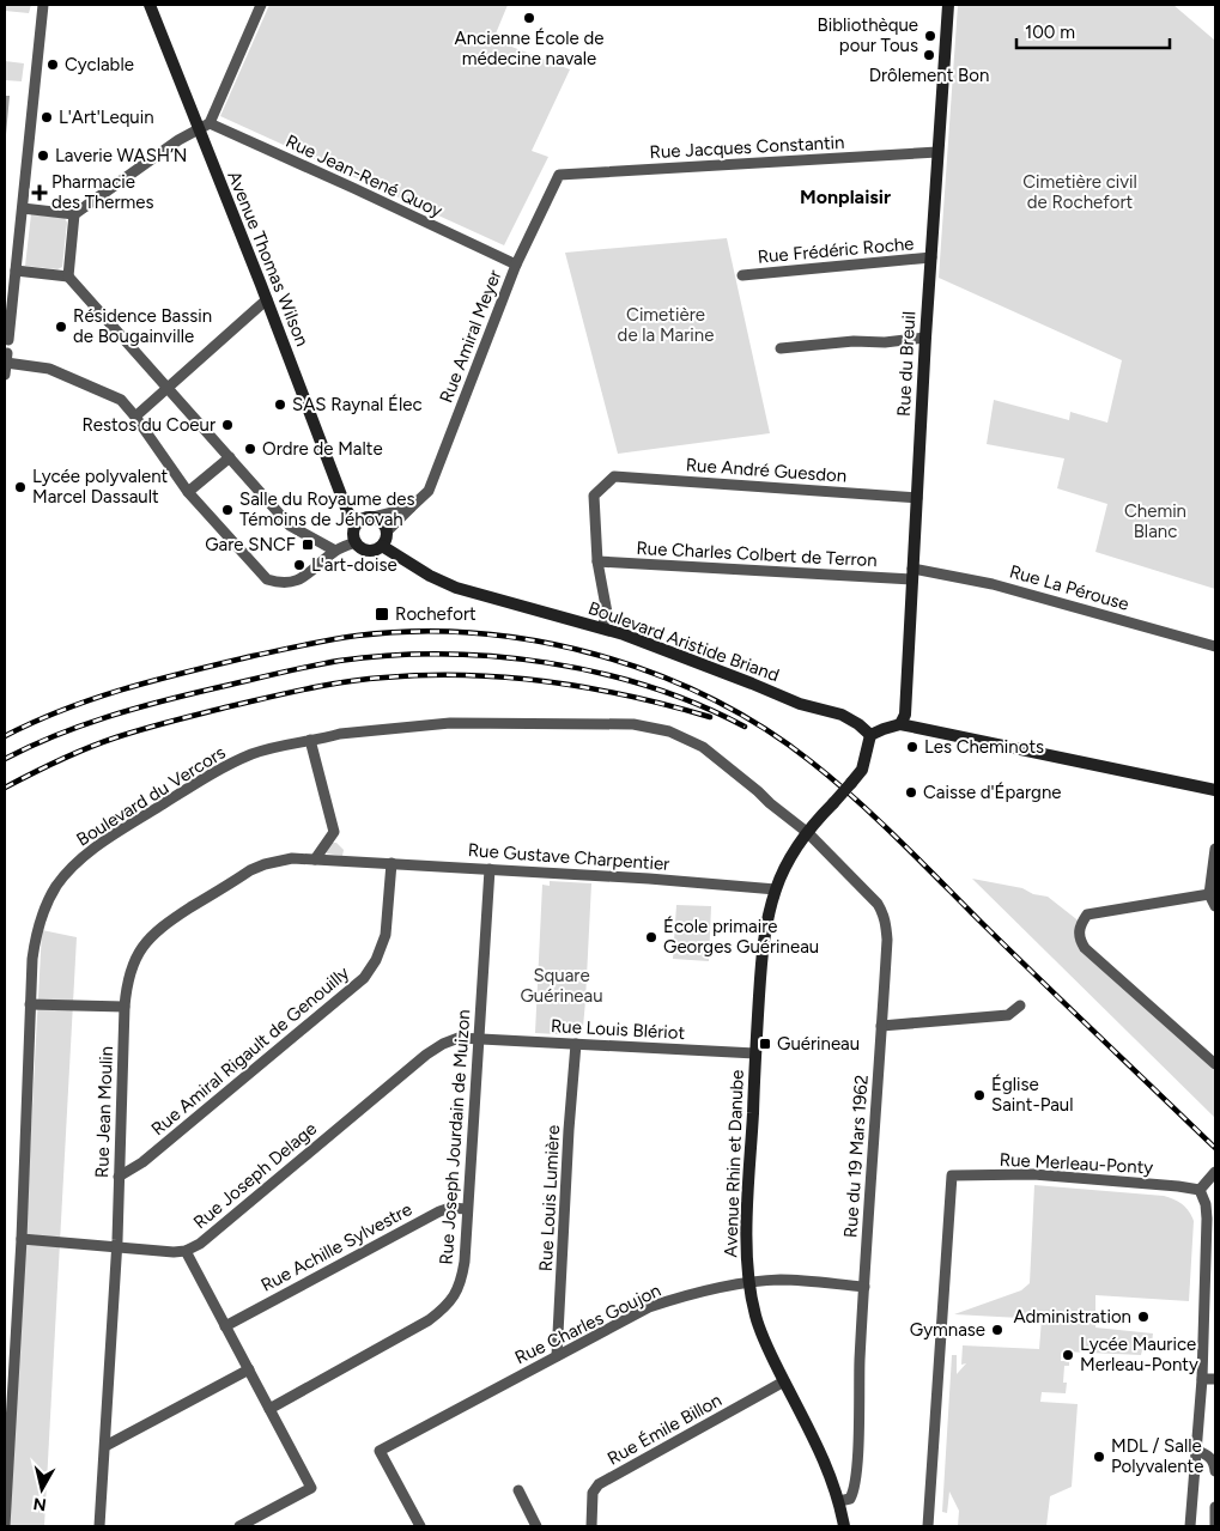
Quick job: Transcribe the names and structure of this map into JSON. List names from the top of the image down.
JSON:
{
  "streets": {
    "street": [
      "Rue Jacques Constantin",
      "Rue Jean-René Quoy",
      "Rue Frédéric Roche",
      "Avenue Thomas Wilson",
      "Rue Amiral Meyer",
      "Rue du Breuil",
      "Rue André Guesdon",
      "Rue Charles Colbert de Terron",
      "Rue La Pérouse",
      "Boulevard Aristide Briand",
      "Boulevard du Vercors",
      "Rue Gustave Charpentier",
      "Rue Louis Blériot",
      "Rue Amiral Rigault de Genouilly",
      "Rue Jean Moulin",
      "Rue Joseph Jourdain de Muizon",
      "Rue du 19 Mars 1962",
      "Avenue Rhin et Danube",
      "Rue Merleau-Ponty",
      "Rue Joseph Delage",
      "Rue Louis Lumière",
      "Rue Achille Sylvestre",
      "Rue Charles Goujon",
      "Rue Émile Billon"
    ]
  },
  "crossings": [
    ["Rue Jacques Constantin", "Rue Amiral Meyer"],
    ["Rue Jacques Constantin", "Rue du Breuil"],
    ["Rue Jean-René Quoy", "Rue Amiral Meyer"],
    ["Rue Frédéric Roche", "Rue du Breuil"],
    ["Avenue Thomas Wilson", "Rue Amiral Meyer"],
    ["Avenue Thomas Wilson", "Boulevard Aristide Briand"],
    ["Rue Amiral Meyer", "Boulevard Aristide Briand"],
    ["Rue du Breuil", "Rue André Guesdon"],
    ["Rue du Breuil", "Rue Charles Colbert de Terron"],
    ["Rue du Breuil", "Rue La Pérouse"],
    ["Rue André Guesdon", "Rue Charles Colbert de Terron"],
    ["Rue Charles Colbert de Terron", "Rue La Pérouse"],
    ["Boulevard Aristide Briand", "Avenue Rhin et Danube"],
    ["Boulevard du Vercors", "Rue du 19 Mars 1962"],
    ["Boulevard du Vercors", "Avenue Rhin et Danube"],
    ["Boulevard du Vercors", "Rue Joseph Delage"],
    ["Rue Gustave Charpentier", "Rue Amiral Rigault de Genouilly"],
    ["Rue Gustave Charpentier", "Rue Jean Moulin"],
    ["Rue Gustave Charpentier", "Rue Joseph Jourdain de Muizon"],
    ["Rue Gustave Charpentier", "Avenue Rhin et Danube"],
    ["Rue Louis Blériot", "Rue Joseph Jourdain de Muizon"],
    ["Rue Louis Blériot", "Avenue Rhin et Danube"],
    ["Rue Louis Blériot", "Rue Joseph Delage"],
    ["Rue Louis Blériot", "Rue Louis Lumière"],
    ["Rue Amiral Rigault de Genouilly", "Rue Jean Moulin"],
    ["Rue Jean Moulin", "Rue Joseph Delage"],
    ["Rue Joseph Jourdain de Muizon", "Rue Joseph Delage"],
    ["Rue Joseph Jourdain de Muizon", "Rue Achille Sylvestre"],
    ["Rue du 19 Mars 1962", "Avenue Rhin et Danube"],
    ["Rue du 19 Mars 1962", "Rue Charles Goujon"],
    ["Avenue Rhin et Danube", "Rue Charles Goujon"],
    ["Avenue Rhin et Danube", "Rue Émile Billon"],
    ["Rue Louis Lumière", "Rue Charles Goujon"]
  ],
  "districts": ["Monplaisir"],
  "parks": [
    "Cimetière civil de Rochefort",
    "Cimetière de la Marine",
    "Chemin Blanc",
    "Square Guérineau"
  ],
  "places": {
    "other": [
      "Ancienne École de médecine navale",
      "Bibliothèque pour Tous",
      "Drôlement Bon",
      "Cyclable",
      "L'Art'Lequin",
      "Laverie WASH’N",
      "Résidence Bassin de Bougainville",
      "SAS Raynal Élec",
      "Restos du Coeur",
      "Ordre de Malte",
      "Lycée polyvalent Marcel Dassault",
      "Salle du Royaume des Témoins de Jéhovah",
      "L'art-doise",
      "Les Cheminots",
      "Caisse d'Épargne",
      "École primaire Georges Guérineau",
      "Église Saint-Paul",
      "Administration",
      "Gymnase",
      "Lycée Maurice Merleau-Ponty",
      "MDL / Salle Polyvalente"
    ],
    "health": ["Pharmacie des Thermes"],
    "transit": ["Gare SNCF", "Rochefort", "Guérineau"]
  },
  "scale_bar": "100 m",
  "north": "bottom"
}
